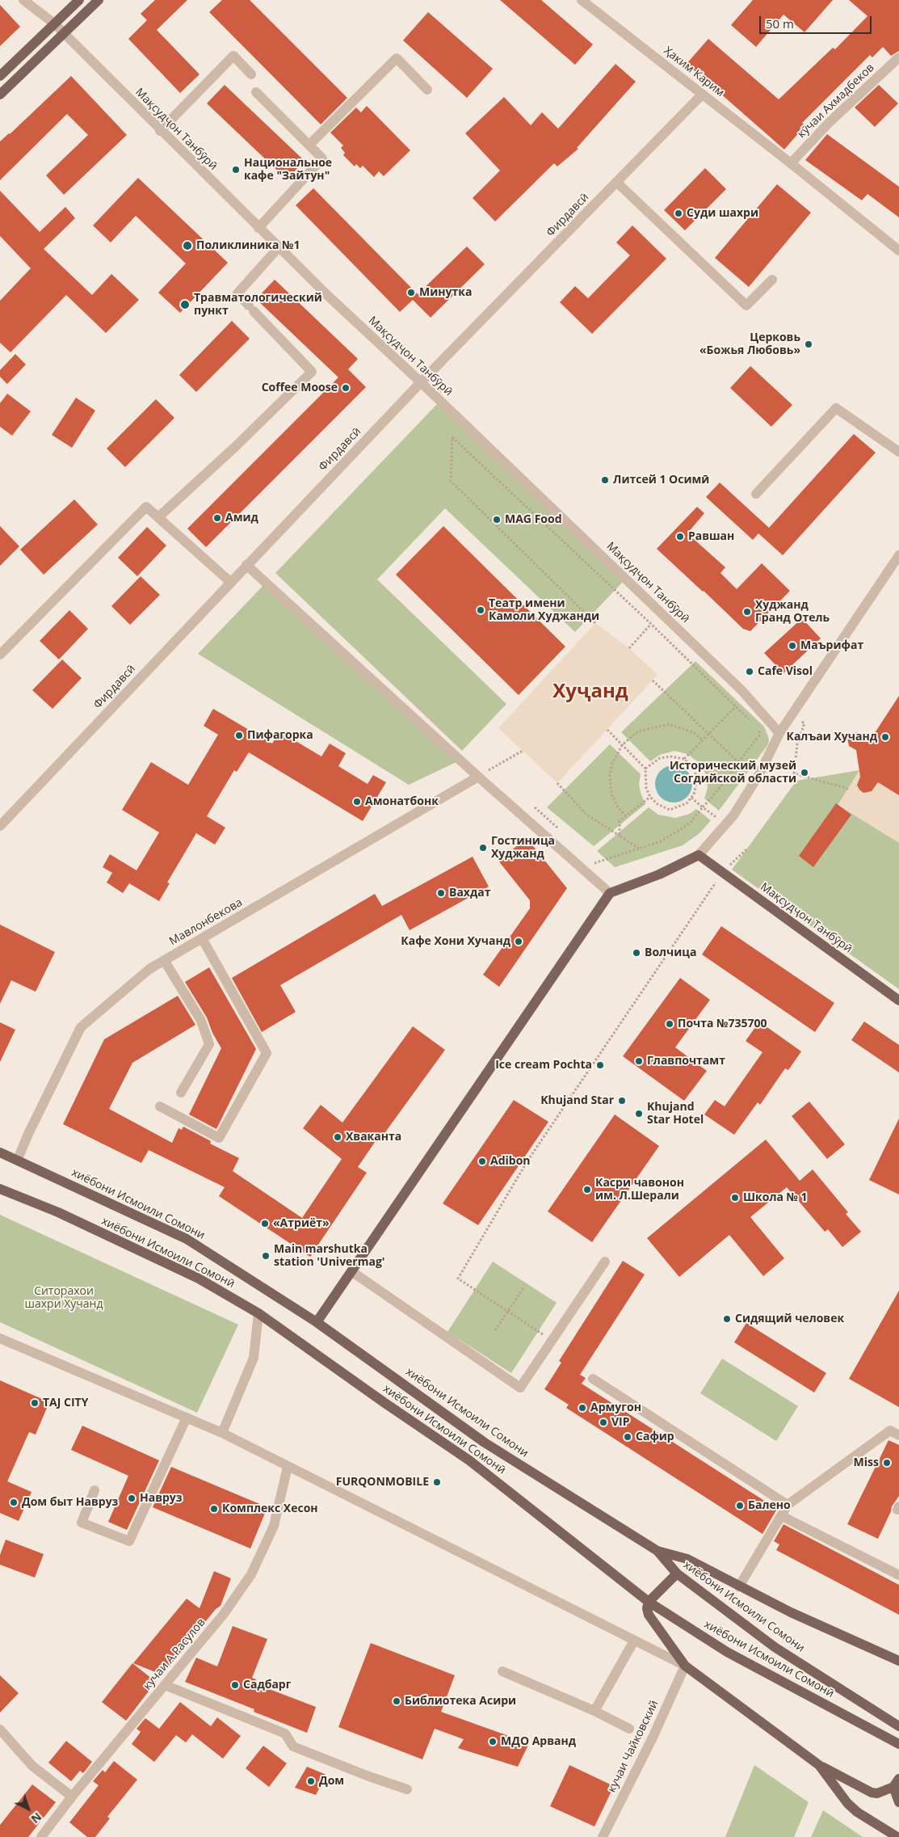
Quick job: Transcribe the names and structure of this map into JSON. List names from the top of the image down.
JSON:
{
  "streets": {
    "main road": ["Мақсудҷон Танбӯрӣ", "хиёбони Исмоили Сомони", "хиёбони Исмоили Сомонӣ"],
    "street": [
      "Ҳаким Карим",
      "кӯчаи Ахмадбеков",
      "Фирдавсӣ",
      "Мавлонбекова",
      "кучаи А.Расулов",
      "кучаи Чайковский"
    ]
  },
  "crossings": [
    ["Ҳаким Карим", "кӯчаи Ахмадбеков"],
    ["Ҳаким Карим", "Фирдавсӣ"],
    ["Мақсудҷон Танбӯрӣ", "Фирдавсӣ"],
    ["Мавлонбекова", "хиёбони Исмоили Сомони"]
  ],
  "districts": ["Хуҷанд"],
  "parks": ["Ситорахои шахри Хучанд"],
  "places": [
    "Национальное кафе \"Зайтун\"",
    "Суди шахри",
    "Поликлиника №1",
    "Минутка",
    "Травматологический пункт",
    "Церковь «Божья Любовь»",
    "Coffee Moose",
    "Литсей 1 Осимӣ",
    "Амид",
    "MAG Food",
    "Равшан",
    "Театр имени Камоли Худжанди",
    "Худжанд Гранд Отель",
    "Маърифат",
    "Cafe Visol",
    "Пифагорка",
    "Калъаи Хучанд",
    "Исторический музей Согдийской области",
    "Амонатбонк",
    "Гостиница Худжанд",
    "Вахдат",
    "Кафе Хони Хучанд",
    "Волчица",
    "Почта №735700",
    "Главпочтамт",
    "Ice cream Pochta",
    "Khujand Star",
    "Khujand Star Hotel",
    "Хваканта",
    "Adibon",
    "Касри чавонон им. Л.Шерали",
    "Школа № 1",
    "«Атриёт»",
    "Main marshutka station 'Univermag'",
    "Сидящий человек",
    "TAJ CITY",
    "Армугон",
    "VIP",
    "Сафир",
    "Miss",
    "FURQONMOBILE",
    "Навруз",
    "Дом быт Навруз",
    "Балено",
    "Комплекс Хесон",
    "Садбарг",
    "Библиотека Асири",
    "МДО Арванд",
    "Дом"
  ],
  "scale_bar": "50 m",
  "north": "bottom right"
}
